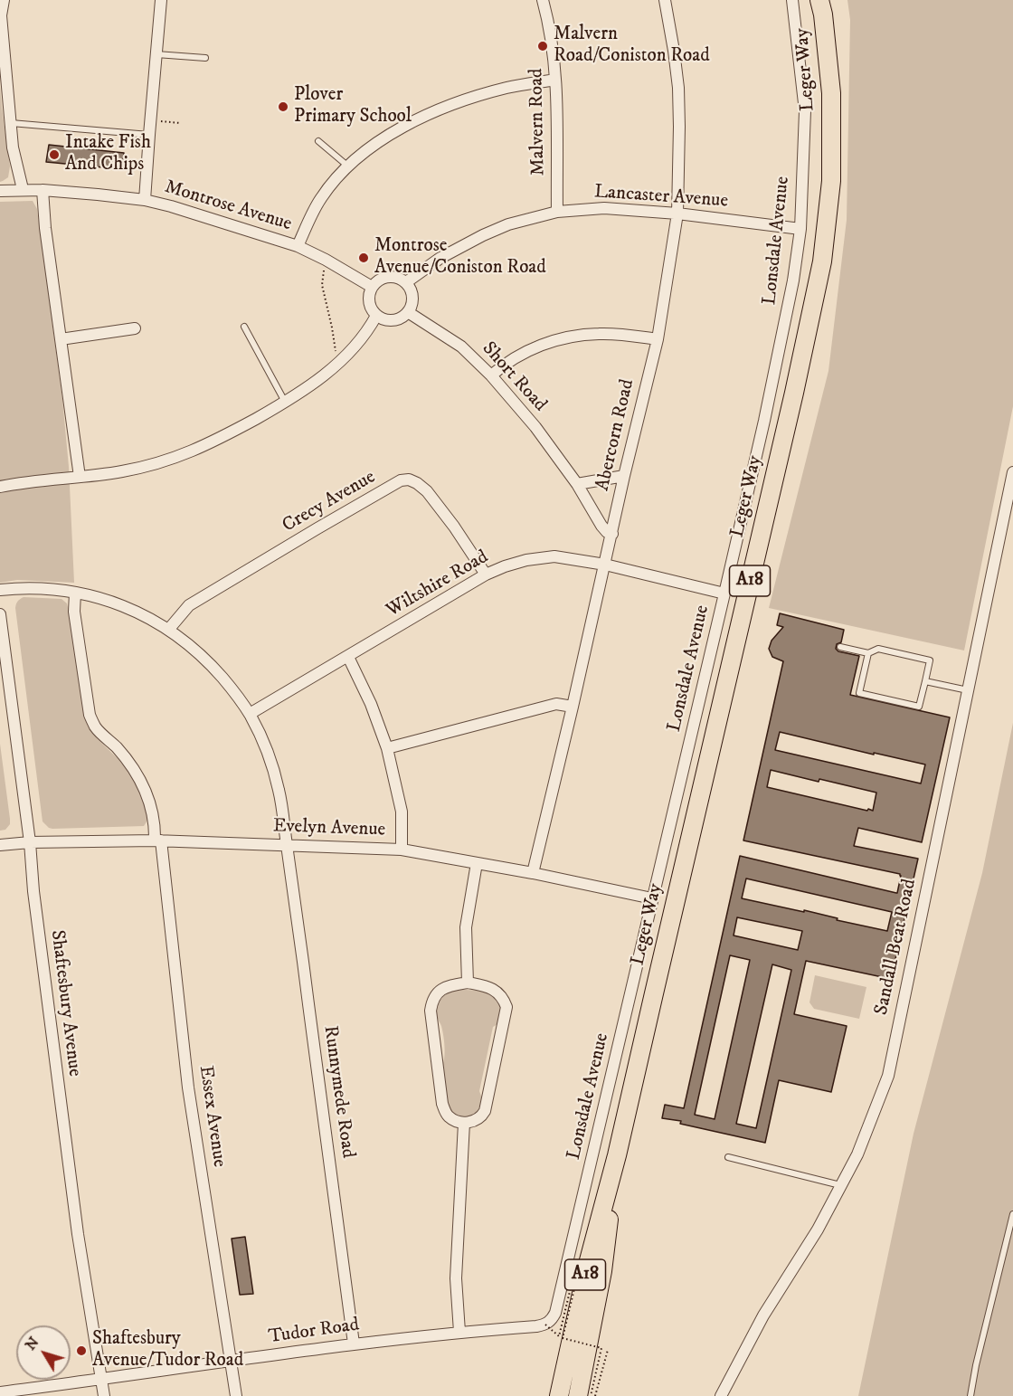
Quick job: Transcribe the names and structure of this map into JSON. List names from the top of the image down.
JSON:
{
  "streets": {
    "highway": ["Leger Way", "A18"],
    "street": [
      "Malvern Road",
      "Lancaster Avenue",
      "Montrose Avenue",
      "Lonsdale Avenue",
      "Short Road",
      "Abercorn Road",
      "Crecy Avenue",
      "Wiltshire Road",
      "Evelyn Avenue",
      "Sandall Beat Road",
      "Shaftesbury Avenue",
      "Runnymede Road",
      "Essex Avenue",
      "Tudor Road"
    ]
  },
  "crossings": [
    ["Malvern Road", "Lancaster Avenue"],
    ["Lancaster Avenue", "Montrose Avenue"],
    ["Lancaster Avenue", "Lonsdale Avenue"],
    ["Lancaster Avenue", "Short Road"],
    ["Lancaster Avenue", "Abercorn Road"],
    ["Montrose Avenue", "Short Road"],
    ["Lonsdale Avenue", "Wiltshire Road"],
    ["Lonsdale Avenue", "Evelyn Avenue"],
    ["Lonsdale Avenue", "Tudor Road"],
    ["Short Road", "Abercorn Road"],
    ["Abercorn Road", "Wiltshire Road"],
    ["Abercorn Road", "Evelyn Avenue"],
    ["Crecy Avenue", "Wiltshire Road"],
    ["Crecy Avenue", "Runnymede Road"],
    ["Wiltshire Road", "Runnymede Road"],
    ["Evelyn Avenue", "Shaftesbury Avenue"],
    ["Evelyn Avenue", "Runnymede Road"],
    ["Evelyn Avenue", "Essex Avenue"],
    ["Shaftesbury Avenue", "Tudor Road"],
    ["Runnymede Road", "Essex Avenue"],
    ["Runnymede Road", "Tudor Road"],
    ["Essex Avenue", "Tudor Road"]
  ],
  "places": [
    "Malvern Road/Coniston Road",
    "Plover Primary School",
    "Intake Fish And Chips",
    "Montrose Avenue/Coniston Road",
    "Shaftesbury Avenue/Tudor Road"
  ],
  "north": "top left"
}
